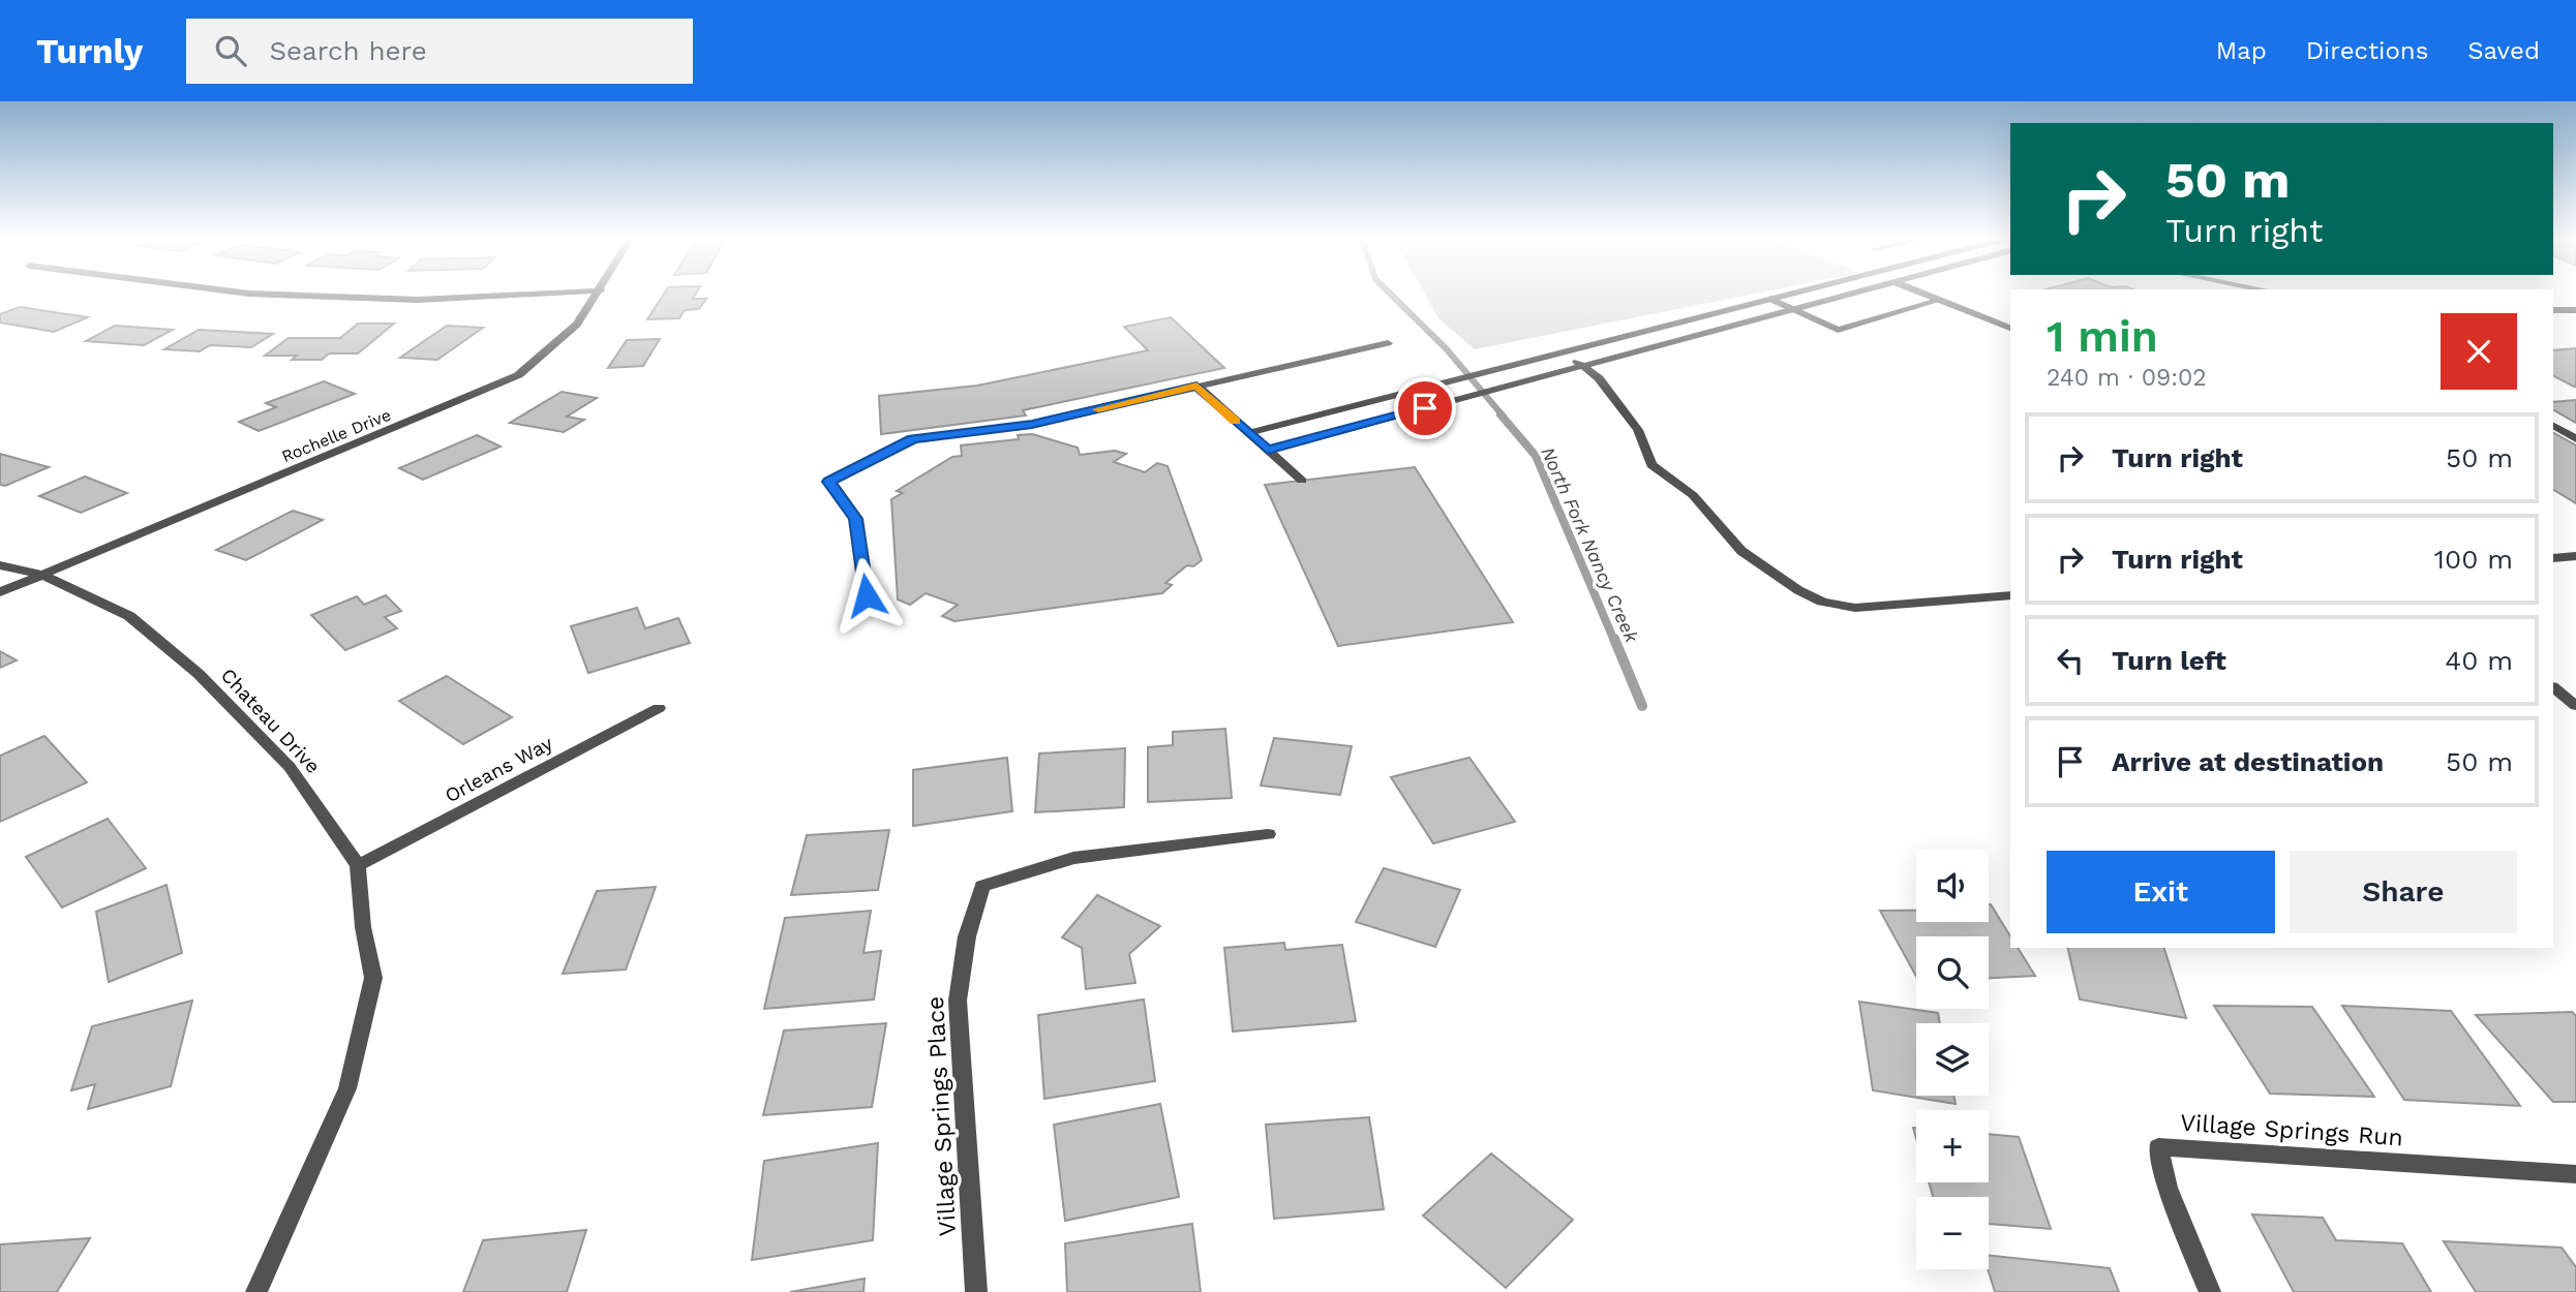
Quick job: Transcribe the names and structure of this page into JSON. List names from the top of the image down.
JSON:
{
  "streets": {
    "street": [
      "Rochelle Drive",
      "Chateau Drive",
      "Orleans Way",
      "Village Springs Place",
      "Village Springs Run"
    ]
  },
  "crossings": [
    ["Rochelle Drive", "Chateau Drive"],
    ["Chateau Drive", "Orleans Way"]
  ],
  "water": ["North Fork Nancy Creek"],
  "page": {
    "header": "Turnly",
    "search": "Search here",
    "nav": ["Map", "Directions", "Saved"],
    "turn": ["50 m", "Turn right"],
    "heading": ["1 min", "240 m · 09:02"],
    "list": [
      {
        "name": "Turn right",
        "value": "50 m"
      },
      {
        "name": "Turn right",
        "value": "100 m"
      },
      {
        "name": "Turn left",
        "value": "40 m"
      },
      {
        "name": "Arrive at destination",
        "value": "50 m"
      }
    ],
    "buttons": ["Exit", "Share"],
    "map_buttons": ["+", "−"]
  }
}
